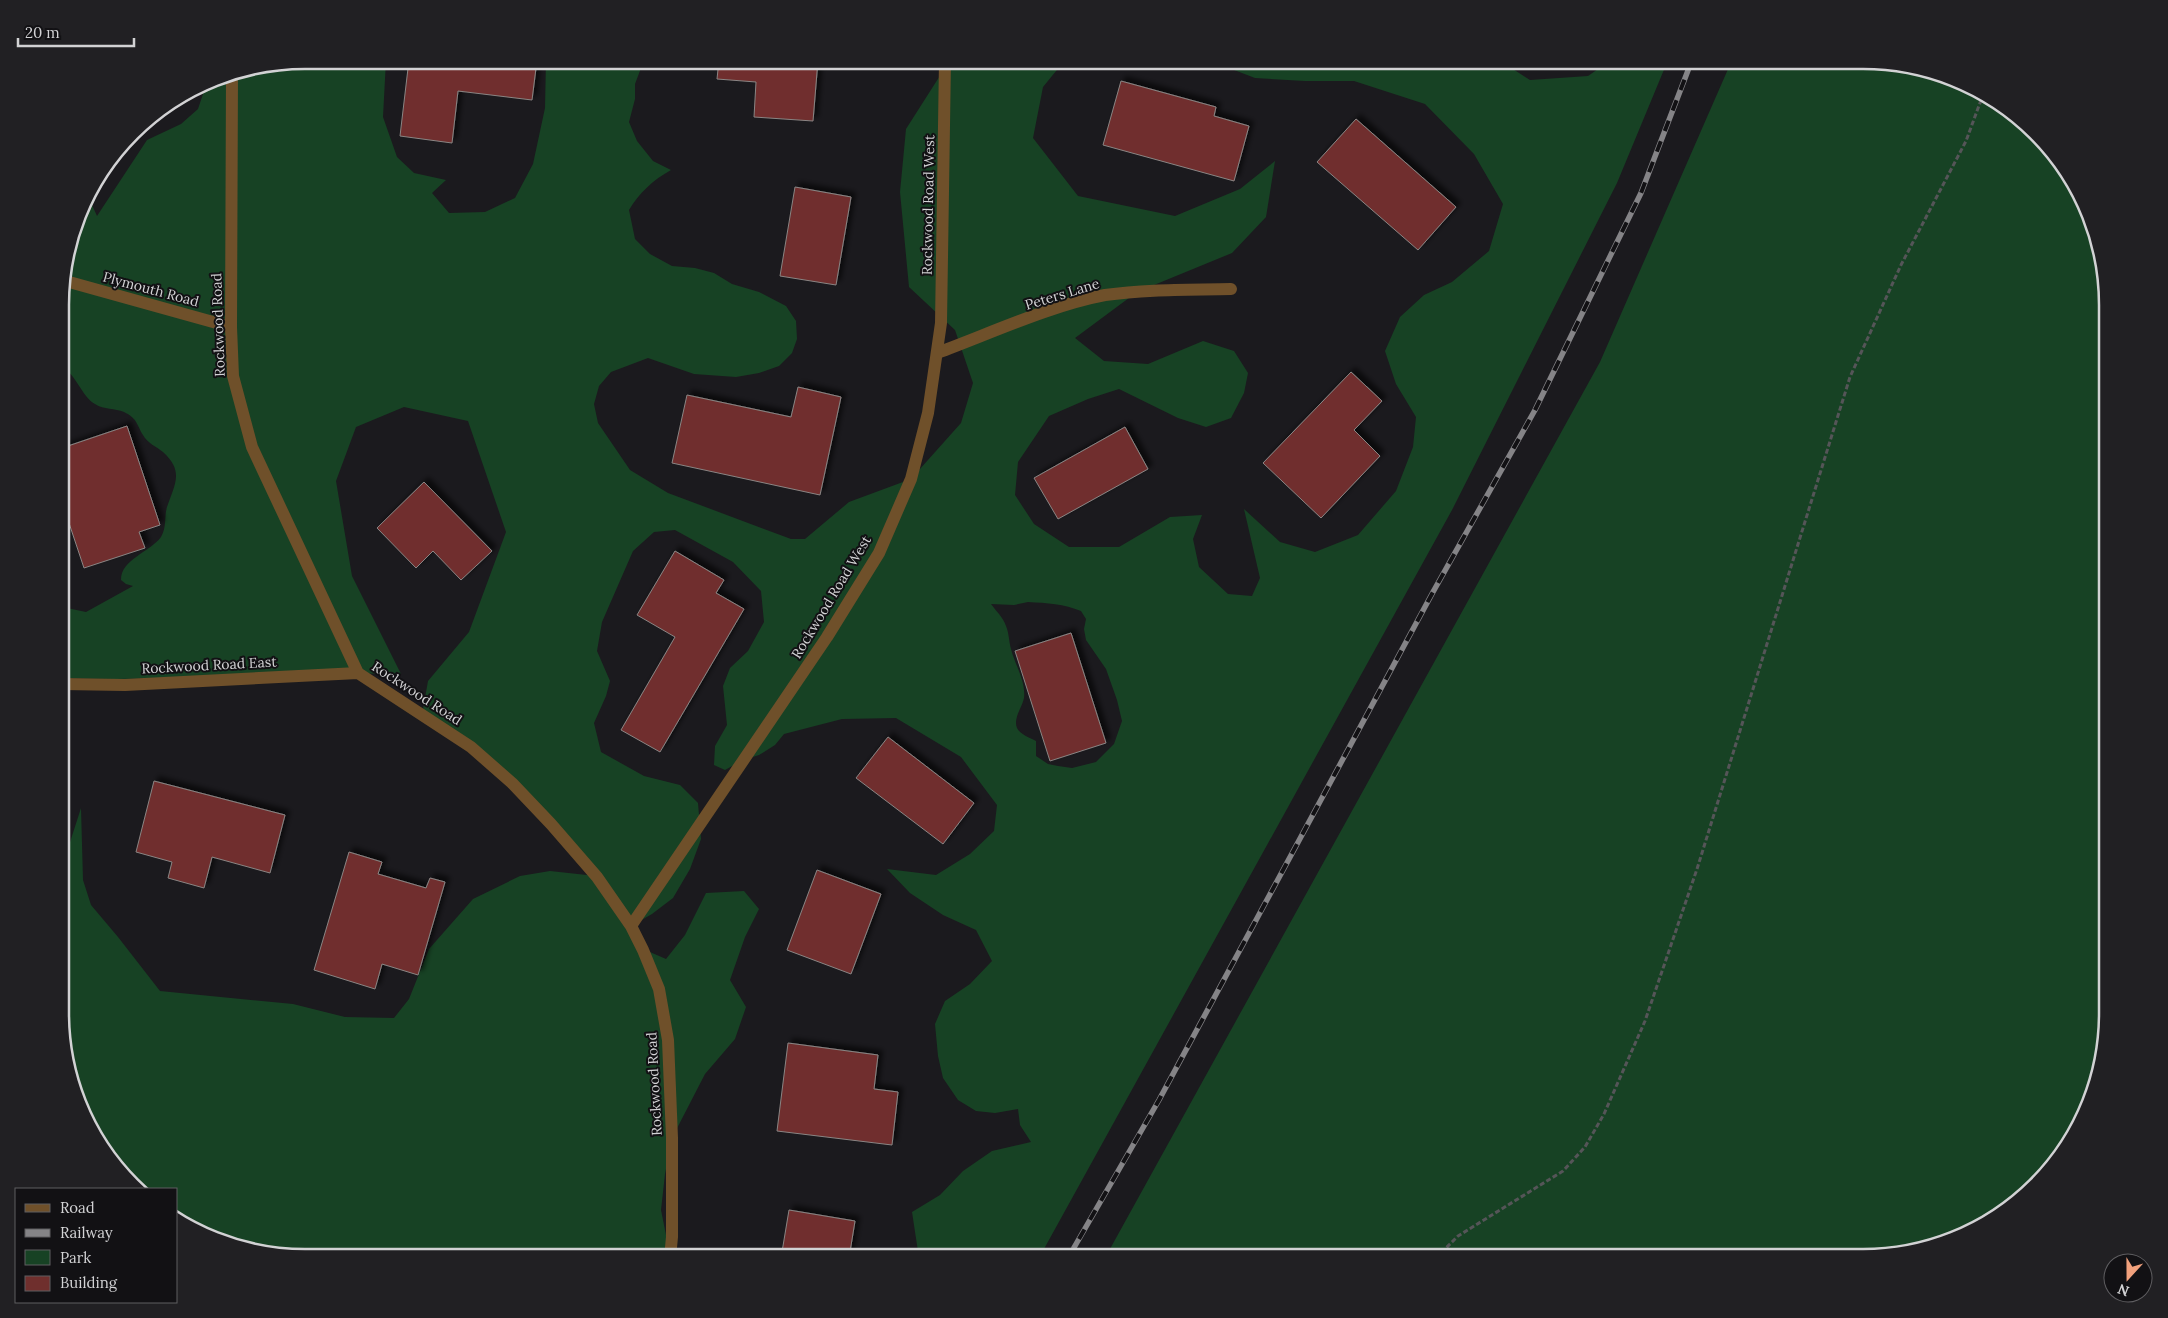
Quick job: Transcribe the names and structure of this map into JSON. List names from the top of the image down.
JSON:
{
  "streets": {
    "street": [
      "Rockwood Road West",
      "Plymouth Road",
      "Peters Lane",
      "Rockwood Road",
      "Rockwood Road East"
    ]
  },
  "crossings": [
    ["Rockwood Road West", "Peters Lane"],
    ["Rockwood Road West", "Rockwood Road"],
    ["Plymouth Road", "Rockwood Road"],
    ["Rockwood Road", "Rockwood Road East"]
  ],
  "legend": [
    "Road",
    "Railway",
    "Park",
    "Building"
  ],
  "scale_bar": "20 m",
  "north": "bottom"
}
